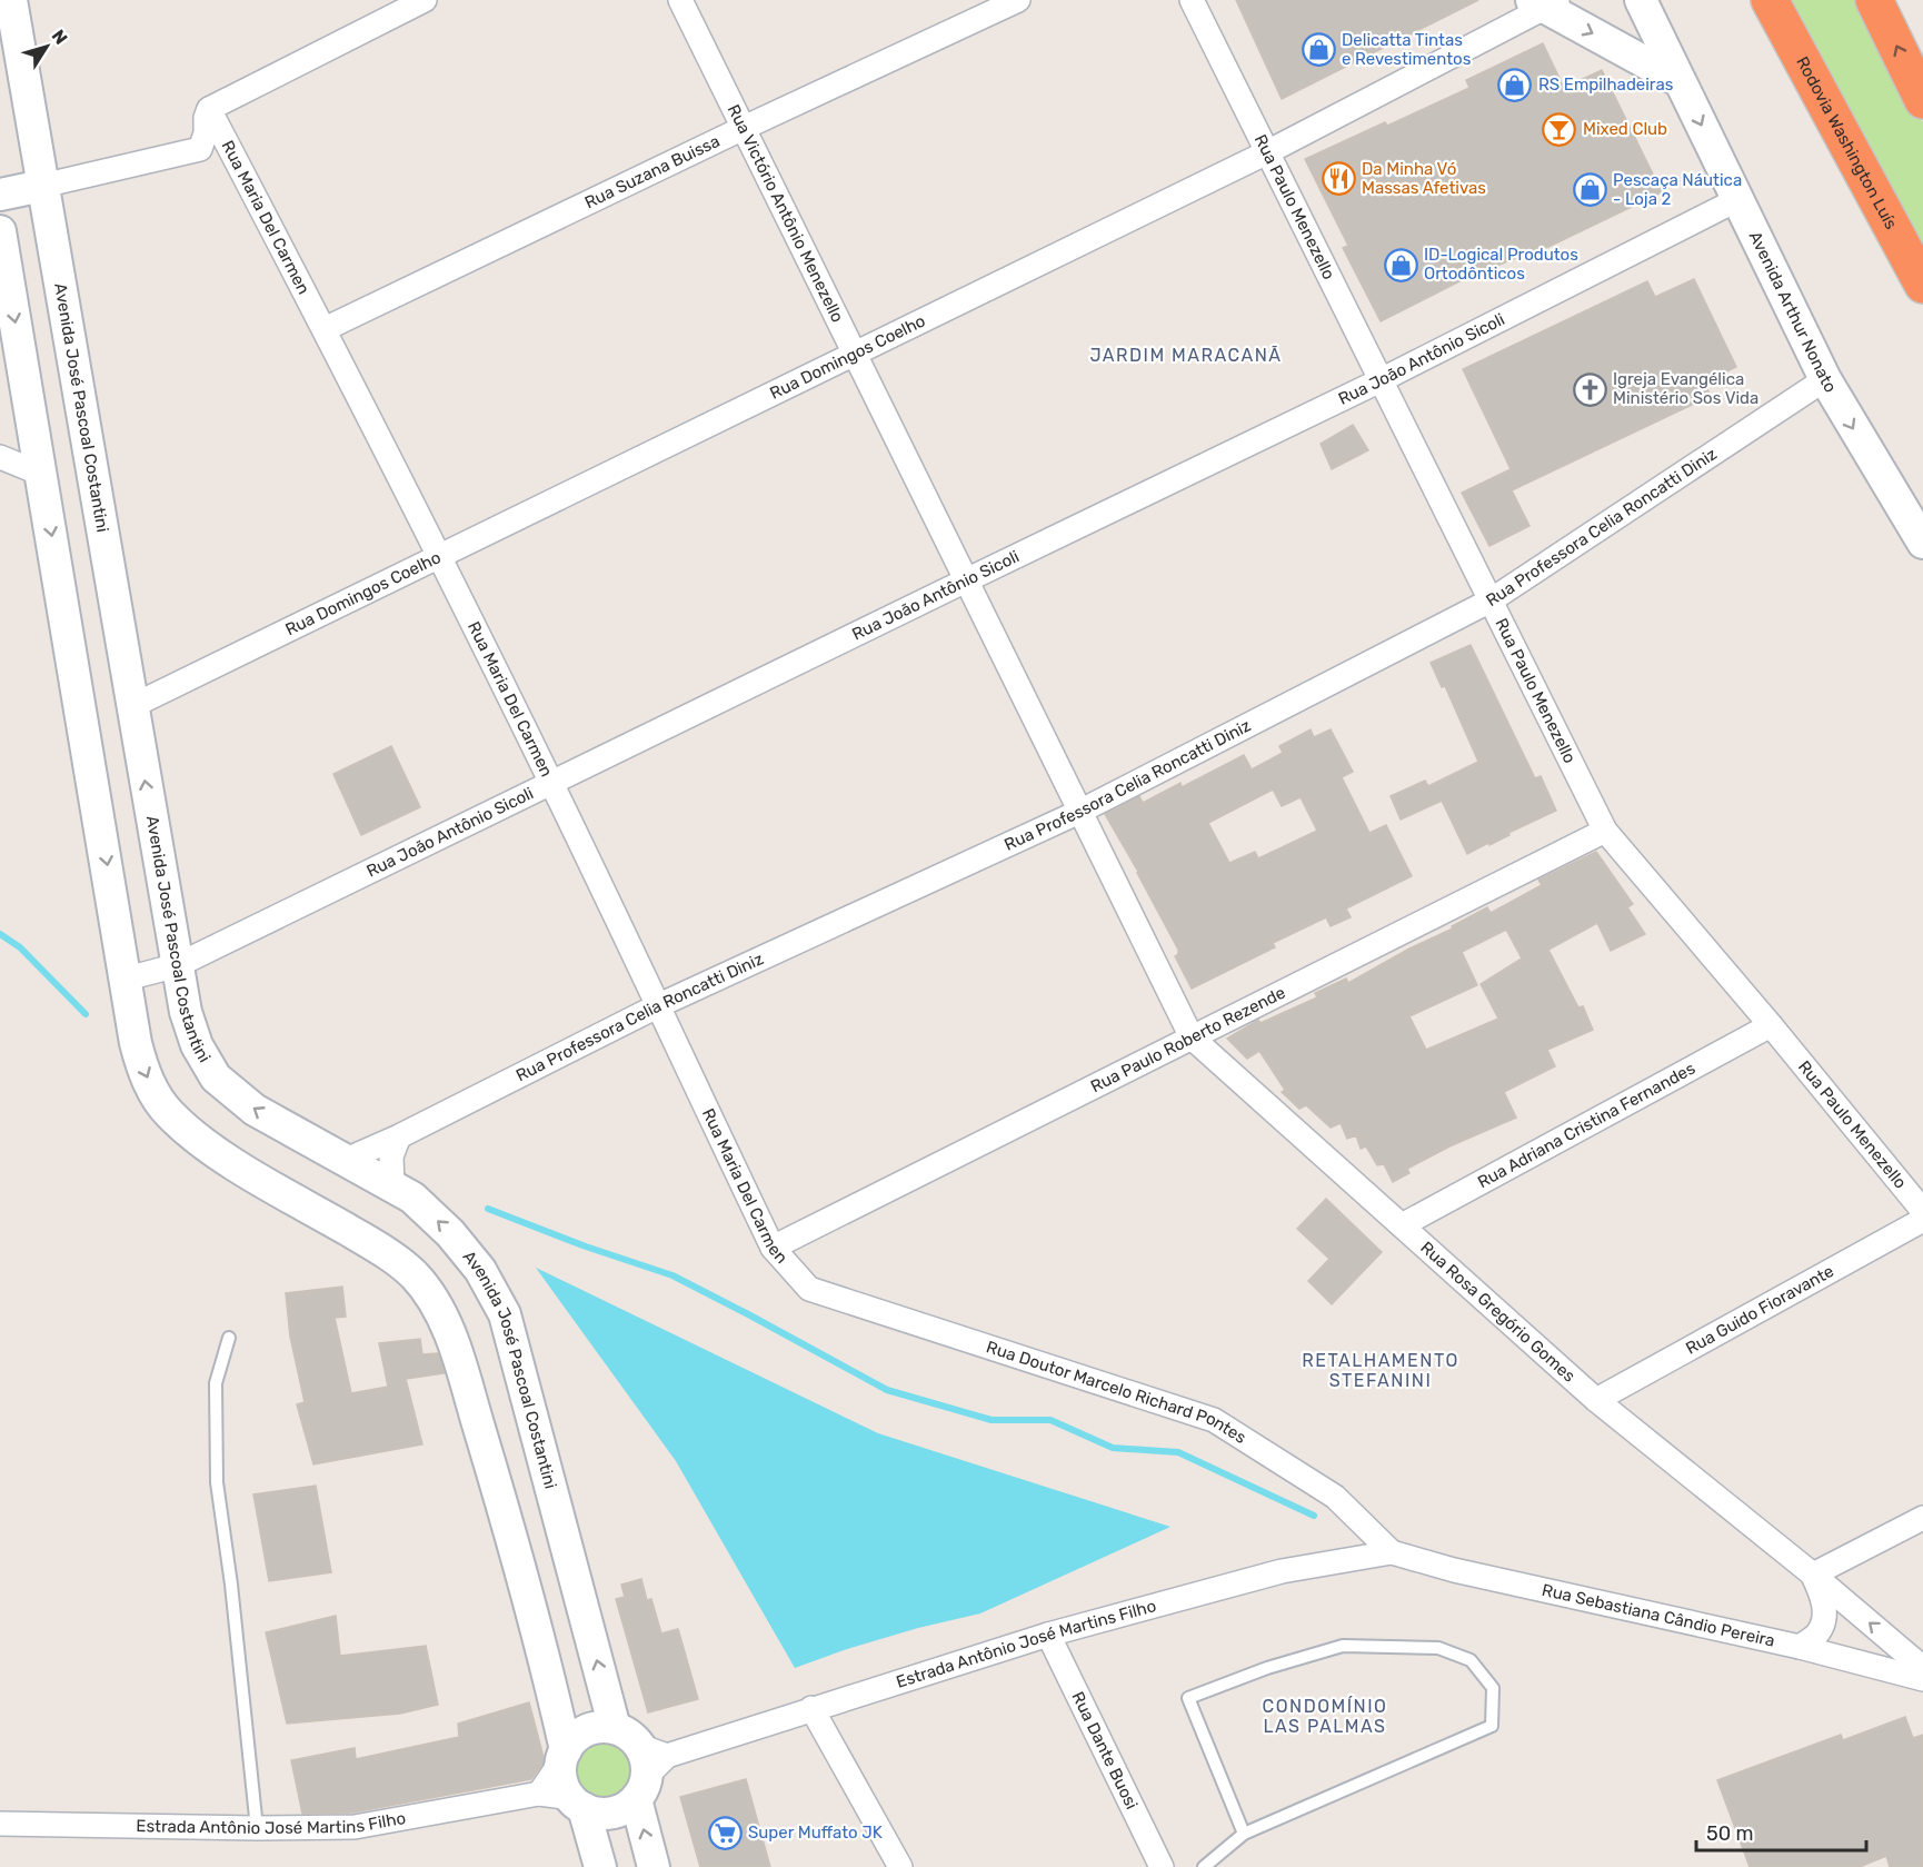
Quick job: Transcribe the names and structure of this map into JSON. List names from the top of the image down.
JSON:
{
  "streets": {
    "highway": ["Rodovia Washington Luís"],
    "main road": ["Avenida Arthur Nonato", "Avenida José Pascoal Costantini"],
    "street": [
      "Rua Suzana Buissa",
      "Rua Paulo Menezello",
      "Rua Victório Antônio Menezello",
      "Rua Maria Del Carmen",
      "Rua Domingos Coelho",
      "Rua João Antônio Sicoli",
      "Rua Professora Celia Roncatti Diniz",
      "Rua Paulo Roberto Rezende",
      "Rua Adriana Cristina Fernandes",
      "Rua Guido Fioravante",
      "Rua Rosa Gregório Gomes",
      "Rua Doutor Marcelo Richard Pontes",
      "Rua Sebastiana Cândio Pereira",
      "Estrada Antônio José Martins Filho",
      "Rua Dante Buosi"
    ]
  },
  "crossings": [
    ["Rua Suzana Buissa", "Rua Victório Antônio Menezello"],
    ["Rua Suzana Buissa", "Rua Maria Del Carmen"],
    ["Rua Paulo Menezello", "Rua Domingos Coelho"],
    ["Rua Paulo Menezello", "Rua João Antônio Sicoli"],
    ["Rua Paulo Menezello", "Rua Professora Celia Roncatti Diniz"],
    ["Rua Paulo Menezello", "Rua Paulo Roberto Rezende"],
    ["Rua Paulo Menezello", "Rua Adriana Cristina Fernandes"],
    ["Rua Victório Antônio Menezello", "Rua Domingos Coelho"],
    ["Rua Victório Antônio Menezello", "Rua João Antônio Sicoli"],
    ["Rua Victório Antônio Menezello", "Rua Professora Celia Roncatti Diniz"],
    ["Rua Victório Antônio Menezello", "Rua Paulo Roberto Rezende"],
    ["Rua Victório Antônio Menezello", "Rua Rosa Gregório Gomes"],
    ["Rua Maria Del Carmen", "Rua Domingos Coelho"],
    ["Rua Maria Del Carmen", "Rua João Antônio Sicoli"],
    ["Rua Maria Del Carmen", "Rua Professora Celia Roncatti Diniz"],
    ["Rua Maria Del Carmen", "Rua Paulo Roberto Rezende"],
    ["Rua Maria Del Carmen", "Rua Doutor Marcelo Richard Pontes"],
    ["Avenida Arthur Nonato", "Rua João Antônio Sicoli"],
    ["Avenida Arthur Nonato", "Rua Professora Celia Roncatti Diniz"],
    ["Rua Domingos Coelho", "Avenida José Pascoal Costantini"],
    ["Rua João Antônio Sicoli", "Avenida José Pascoal Costantini"],
    ["Avenida José Pascoal Costantini", "Rua Professora Celia Roncatti Diniz"],
    ["Avenida José Pascoal Costantini", "Estrada Antônio José Martins Filho"],
    ["Rua Paulo Roberto Rezende", "Rua Rosa Gregório Gomes"],
    ["Rua Adriana Cristina Fernandes", "Rua Rosa Gregório Gomes"],
    ["Rua Guido Fioravante", "Rua Rosa Gregório Gomes"],
    ["Rua Doutor Marcelo Richard Pontes", "Rua Sebastiana Cândio Pereira"],
    ["Rua Doutor Marcelo Richard Pontes", "Estrada Antônio José Martins Filho"],
    ["Rua Sebastiana Cândio Pereira", "Estrada Antônio José Martins Filho"],
    ["Estrada Antônio José Martins Filho", "Rua Dante Buosi"]
  ],
  "one_way": ["Avenida Arthur Nonato"],
  "districts": ["JARDIM MARACANÃ", "RETALHAMENTO STEFANINI", "CONDOMÍNIO LAS PALMAS"],
  "places": {
    "shop": [
      "Delicatta Tintas e Revestimentos",
      "RS Empilhadeiras",
      "Pescaça Náutica - Loja 2",
      "ID-Logical Produtos Ortodônticos"
    ],
    "bar": ["Mixed Club"],
    "restaurant": ["Da Minha Vó Massas Afetivas"],
    "church": ["Igreja Evangélica Ministério Sos Vida"],
    "supermarket": ["Super Muffato JK"]
  },
  "scale_bar": "50 m",
  "north": "top right"
}
